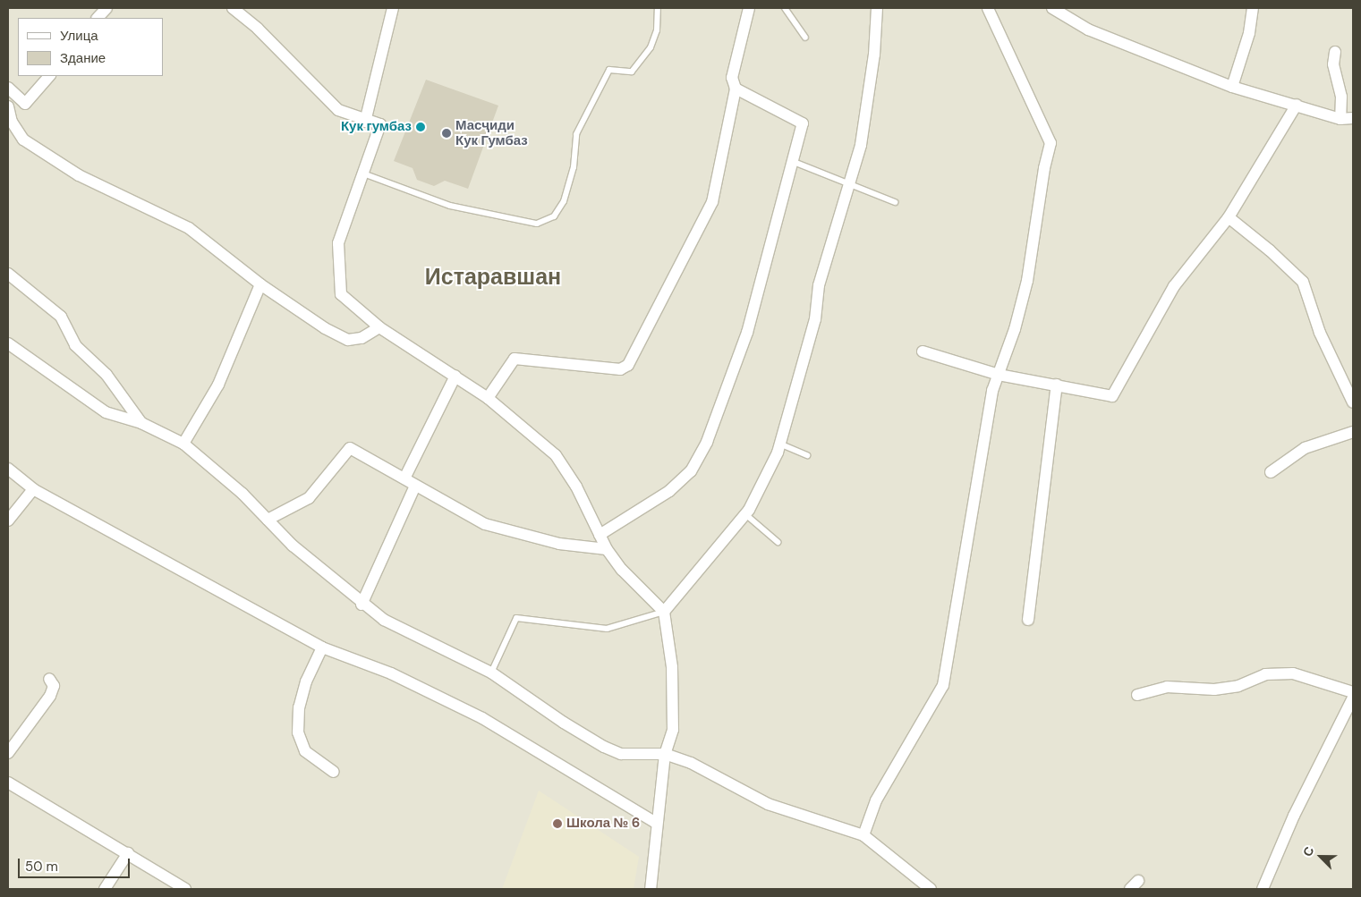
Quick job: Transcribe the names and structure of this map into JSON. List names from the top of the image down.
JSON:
{
  "districts": ["Истаравшан"],
  "places": ["Кук гумбаз", "Масҷиди Кук Гумбаз", "Школа № 6"],
  "legend": ["Улица", "Здание"],
  "scale_bar": "50 m",
  "north": "top left"
}
